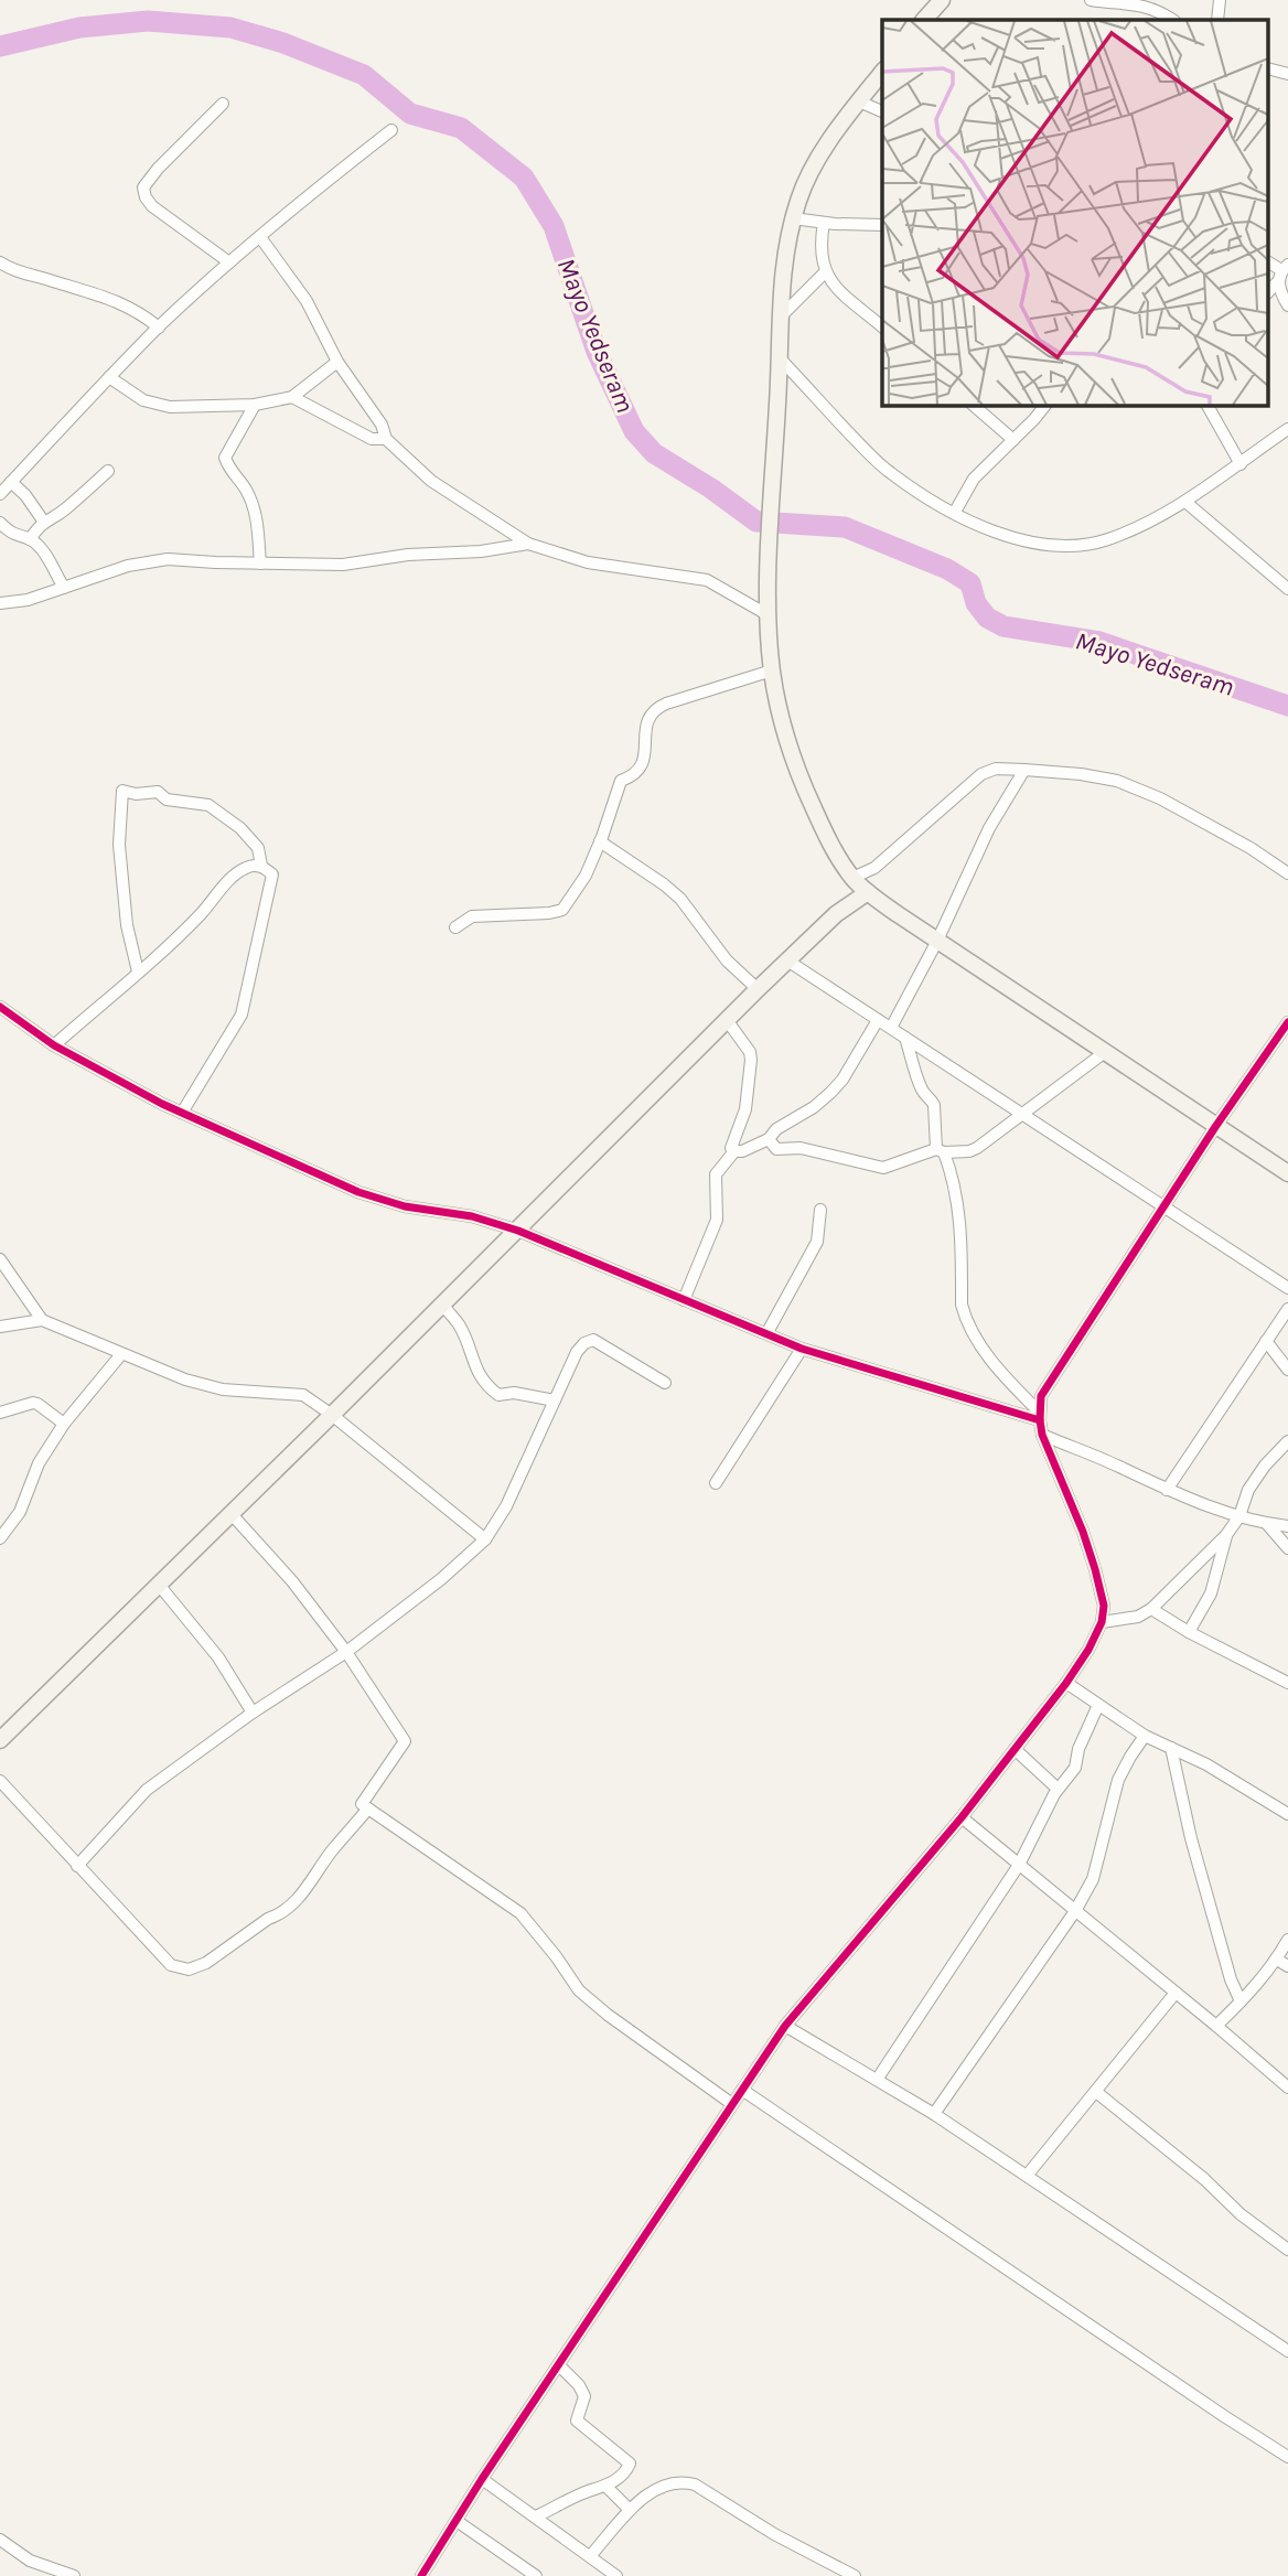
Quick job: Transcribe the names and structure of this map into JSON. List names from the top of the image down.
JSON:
{
  "water": ["Mayo Yedseram"]
}
